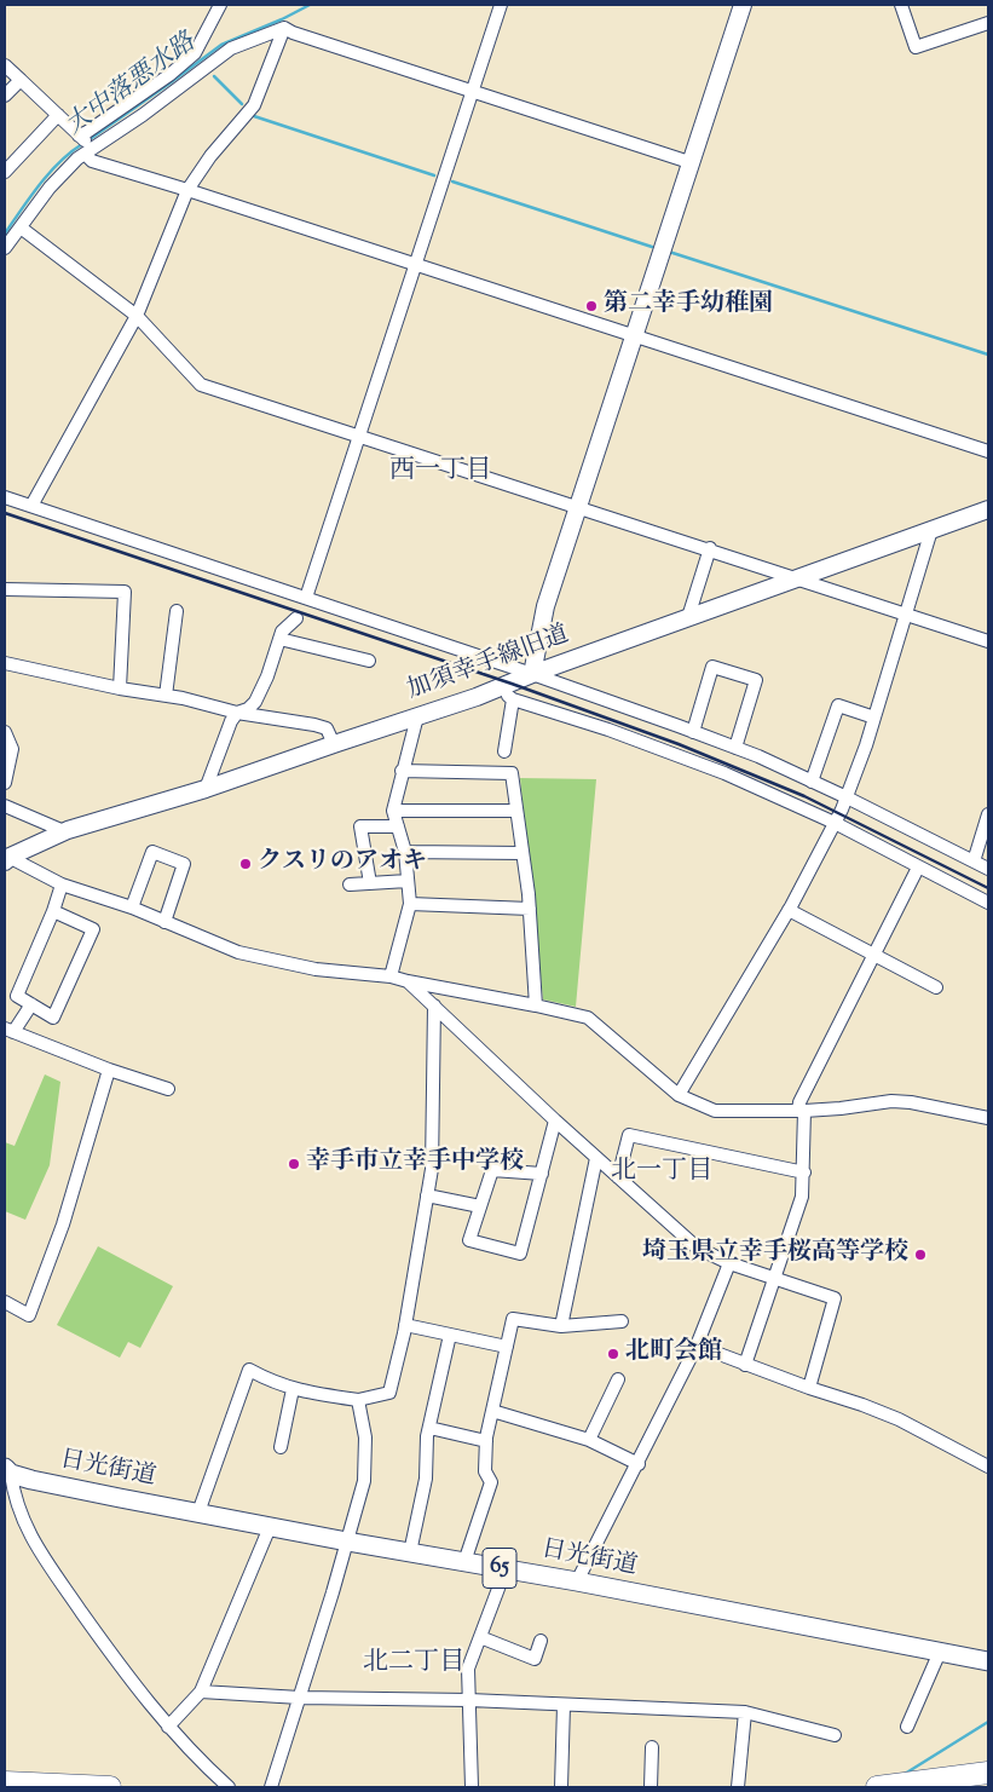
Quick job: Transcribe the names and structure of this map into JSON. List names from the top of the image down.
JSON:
{
  "streets": {
    "main road": ["日光街道", "65"],
    "street": ["加須幸手線旧道"]
  },
  "districts": ["西一丁目", "北一丁目", "北二丁目"],
  "water": ["大中落悪水路"],
  "places": [
    "第二幸手幼稚園",
    "クスリのアオキ",
    "幸手市立幸手中学校",
    "埼玉県立幸手桜高等学校",
    "北町会館"
  ]
}
